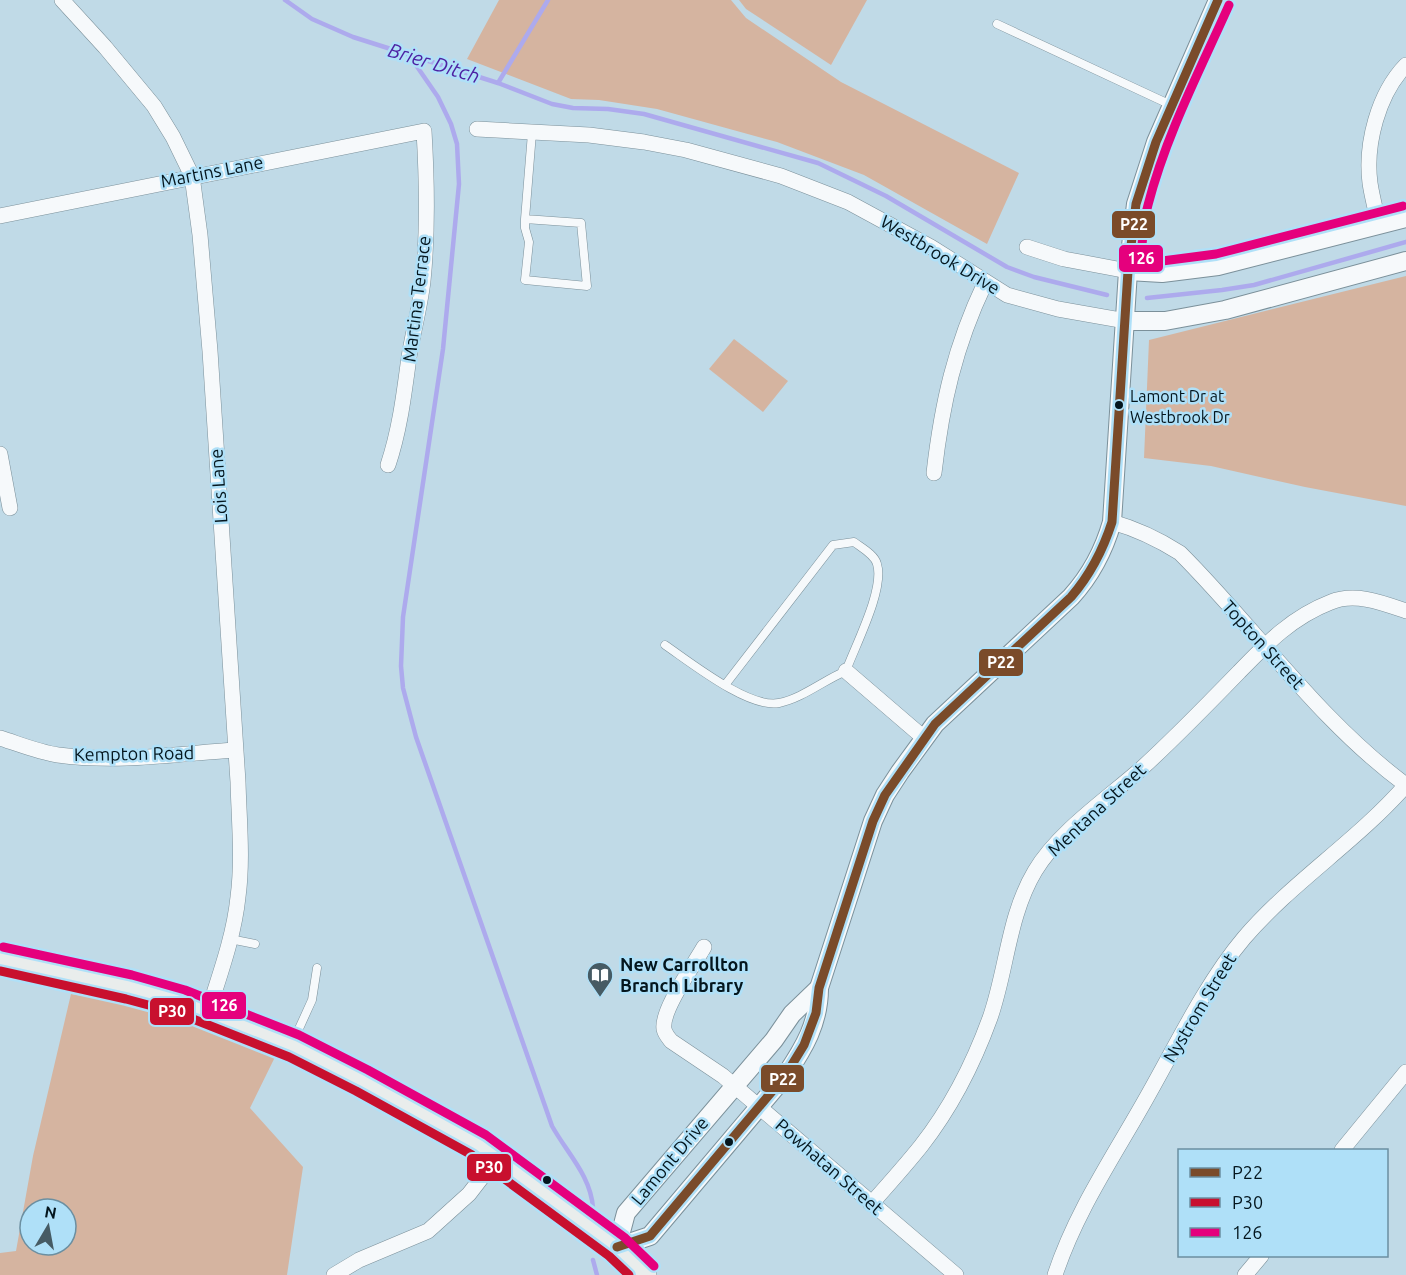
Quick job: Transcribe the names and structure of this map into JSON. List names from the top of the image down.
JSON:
{
  "streets": {
    "street": [
      "Martins Lane",
      "Westbrook Drive",
      "Martina Terrace",
      "Lois Lane",
      "Topton Street",
      "Kempton Road",
      "Mentana Street",
      "Nystrom Street",
      "Lamont Drive",
      "Powhatan Street"
    ]
  },
  "crossings": [
    ["Martins Lane", "Martina Terrace"],
    ["Martins Lane", "Lois Lane"],
    ["Westbrook Drive", "Lamont Drive"],
    ["Lois Lane", "Kempton Road"],
    ["Topton Street", "Mentana Street"],
    ["Topton Street", "Nystrom Street"],
    ["Topton Street", "Lamont Drive"],
    ["Mentana Street", "Powhatan Street"],
    ["Lamont Drive", "Powhatan Street"]
  ],
  "water": ["Brier Ditch"],
  "places": {
    "other": ["Lamont Dr at Westbrook Dr"],
    "library": ["New Carrollton Branch Library"]
  },
  "lines": ["transit line P22", "transit line 126", "transit line P30"],
  "legend": ["P22", "P30", "126"],
  "north": "top"
}
